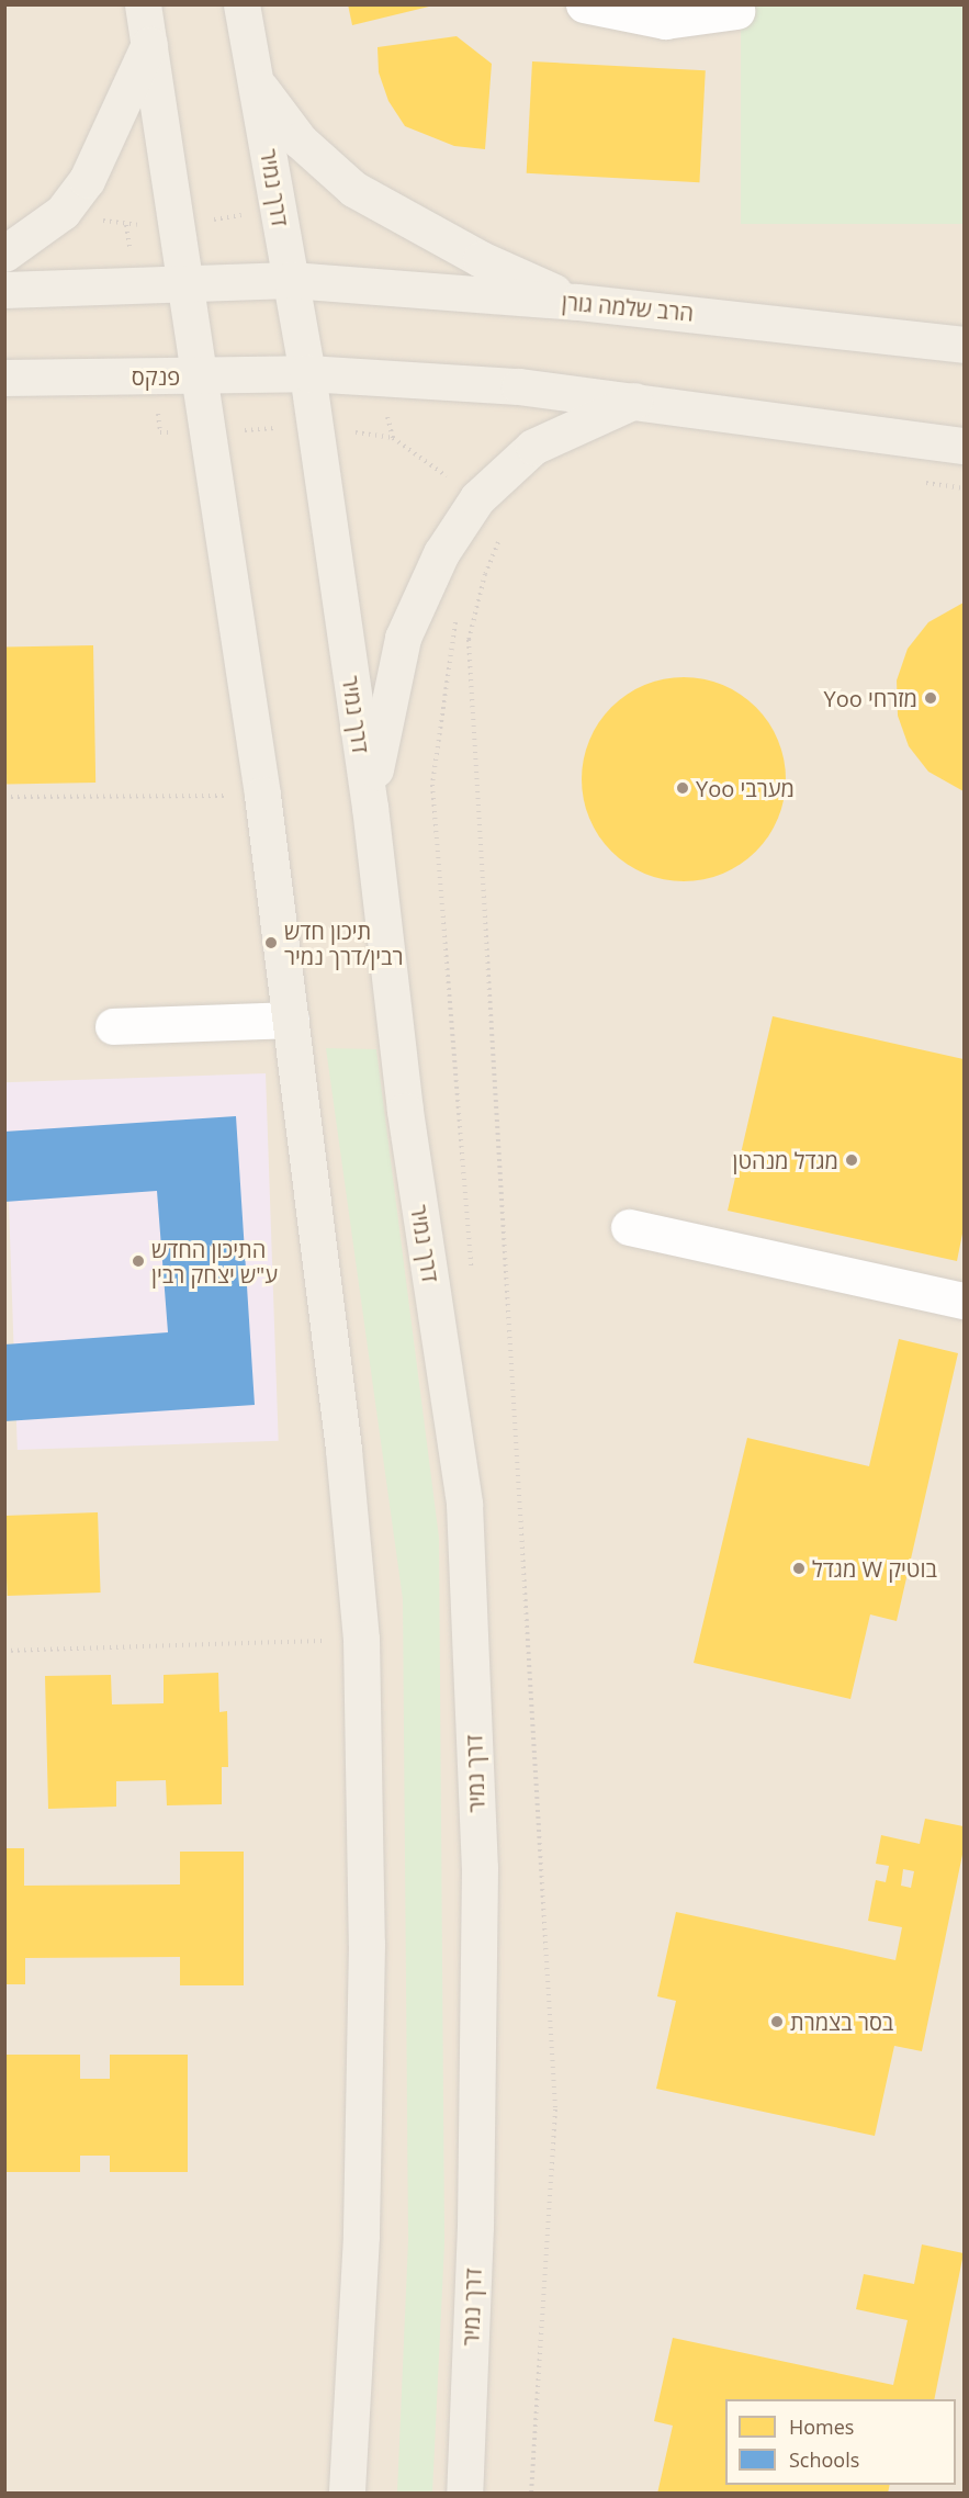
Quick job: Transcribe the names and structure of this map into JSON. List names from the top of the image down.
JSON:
{
  "streets": {
    "main road": ["דרך נמיר", "הרב שלמה גורן", "פנקס"]
  },
  "crossings": [
    ["דרך נמיר", "הרב שלמה גורן"],
    ["דרך נמיר", "פנקס"]
  ],
  "places": [
    "Yoo מזרחי",
    "Yoo מערבי",
    "תיכון חדש רבין/דרך נמיר",
    "מגדל מנהטן",
    "התיכון החדש ע\"ש יצחק רבין",
    "מגדל W בוטיק",
    "בסר בצמרת"
  ],
  "legend": ["Homes", "Schools"]
}
